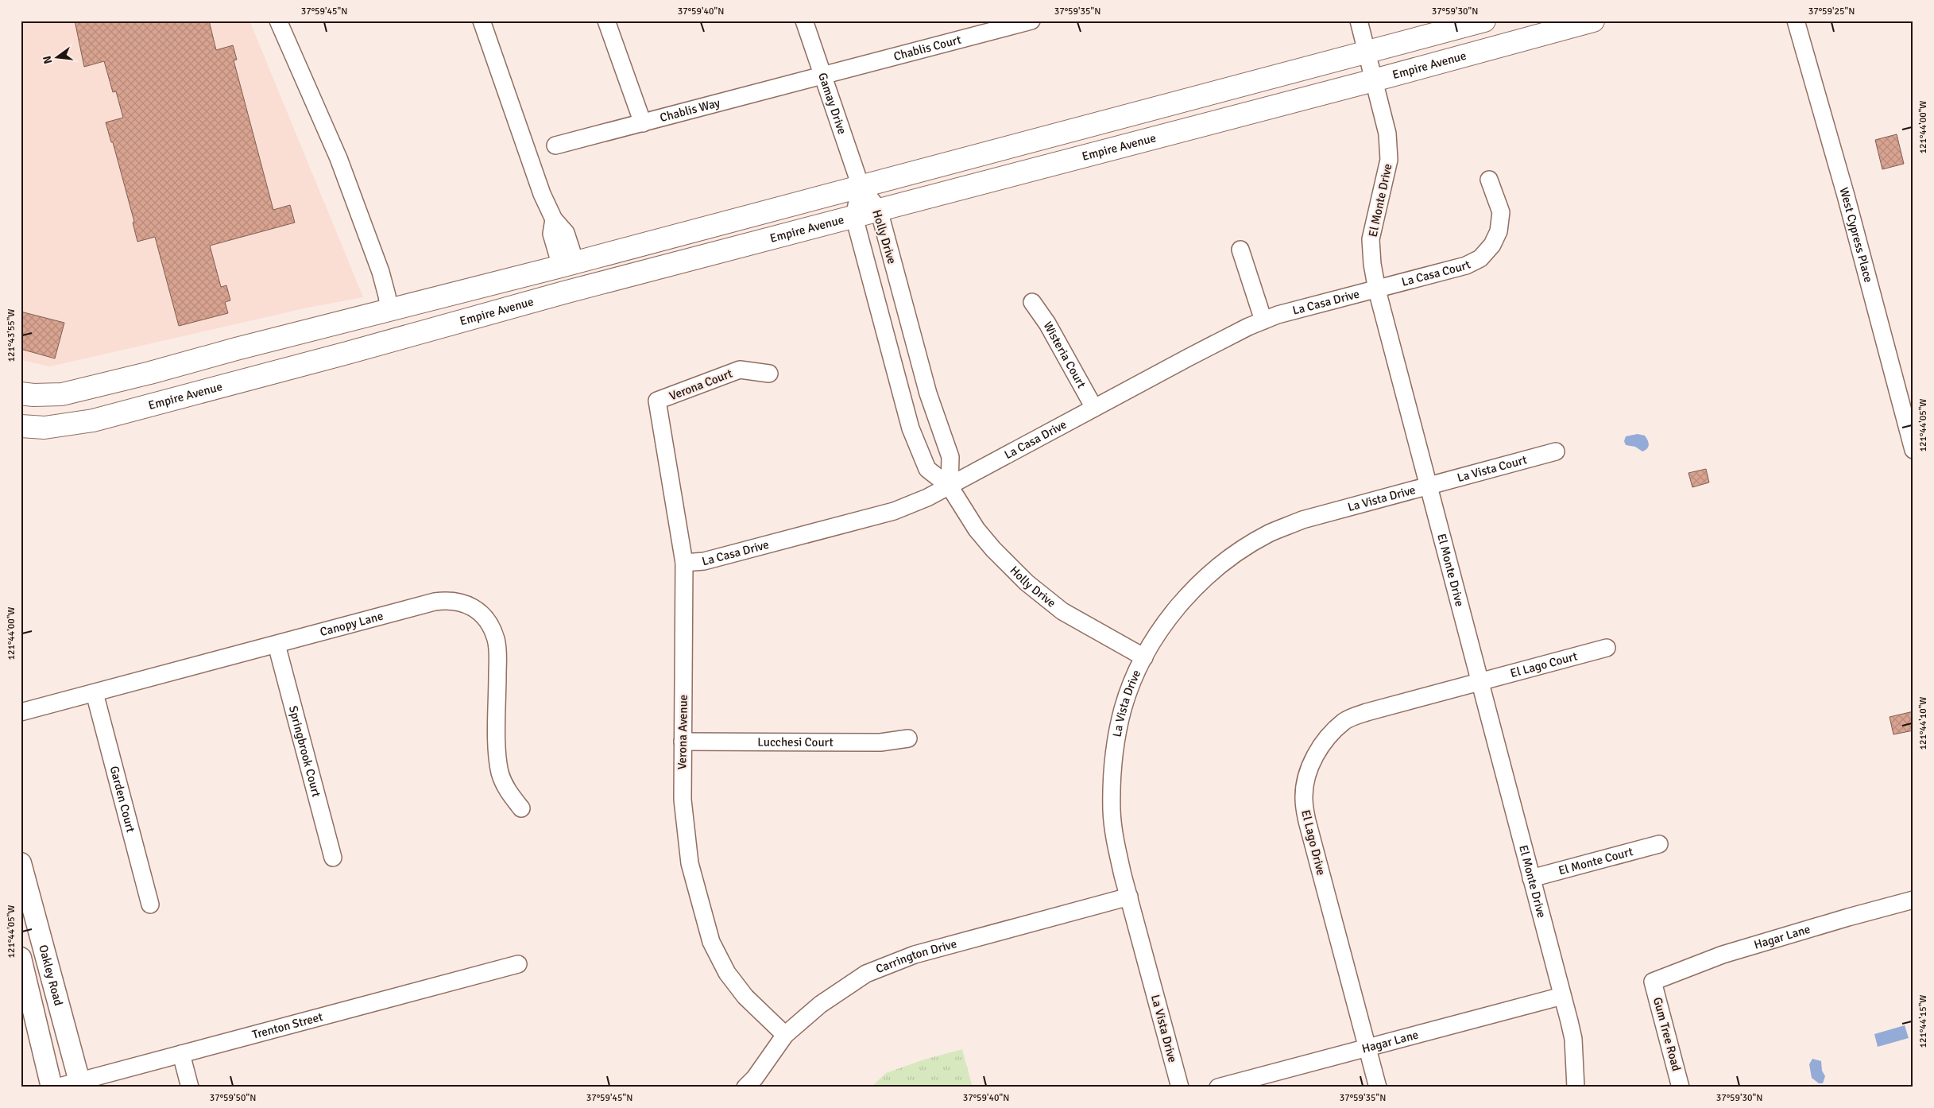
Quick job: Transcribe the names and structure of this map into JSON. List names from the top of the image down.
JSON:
{
  "streets": {
    "main road": ["Empire Avenue"],
    "street": [
      "Chablis Court",
      "Gamay Drive",
      "Chablis Way",
      "El Monte Drive",
      "West Cypress Place",
      "Holly Drive",
      "La Casa Court",
      "La Casa Drive",
      "Wisteria Court",
      "Verona Court",
      "La Vista Court",
      "La Vista Drive",
      "Canopy Lane",
      "El Lago Court",
      "Verona Avenue",
      "Lucchesi Court",
      "Springbrook Court",
      "Garden Court",
      "El Lago Drive",
      "El Monte Court",
      "Hagar Lane",
      "Carrington Drive",
      "Oakley Road",
      "Trenton Street",
      "Gum Tree Road"
    ]
  },
  "crossings": [
    ["Chablis Court", "Gamay Drive"],
    ["Chablis Court", "Chablis Way"],
    ["Empire Avenue", "El Monte Drive"],
    ["Empire Avenue", "Holly Drive"],
    ["Gamay Drive", "Chablis Way"],
    ["Gamay Drive", "Holly Drive"],
    ["El Monte Drive", "La Casa Court"],
    ["El Monte Drive", "La Casa Drive"],
    ["El Monte Drive", "La Vista Court"],
    ["El Monte Drive", "La Vista Drive"],
    ["El Monte Drive", "El Lago Court"],
    ["El Monte Drive", "El Lago Drive"],
    ["El Monte Drive", "El Monte Court"],
    ["El Monte Drive", "Hagar Lane"],
    ["Holly Drive", "La Casa Drive"],
    ["Holly Drive", "La Vista Drive"],
    ["La Casa Court", "La Casa Drive"],
    ["La Casa Drive", "Wisteria Court"],
    ["La Casa Drive", "Verona Avenue"],
    ["Verona Court", "Verona Avenue"],
    ["La Vista Court", "La Vista Drive"],
    ["La Vista Drive", "Carrington Drive"],
    ["Canopy Lane", "Springbrook Court"],
    ["Canopy Lane", "Garden Court"],
    ["El Lago Court", "El Lago Drive"],
    ["Verona Avenue", "Lucchesi Court"],
    ["Verona Avenue", "Carrington Drive"],
    ["El Lago Drive", "Hagar Lane"],
    ["Hagar Lane", "Gum Tree Road"],
    ["Oakley Road", "Trenton Street"]
  ],
  "north": "left",
  "coordinates": [
    "37°59'45\"N",
    "37°59'40\"N",
    "37°59'35\"N",
    "37°59'30\"N",
    "37°59'25\"N",
    "121°44'00\"W",
    "121°43'55\"W",
    "121°44'05\"W",
    "121°44'10\"W",
    "121°44'15\"W",
    "37°59'50\"N"
  ]
}
